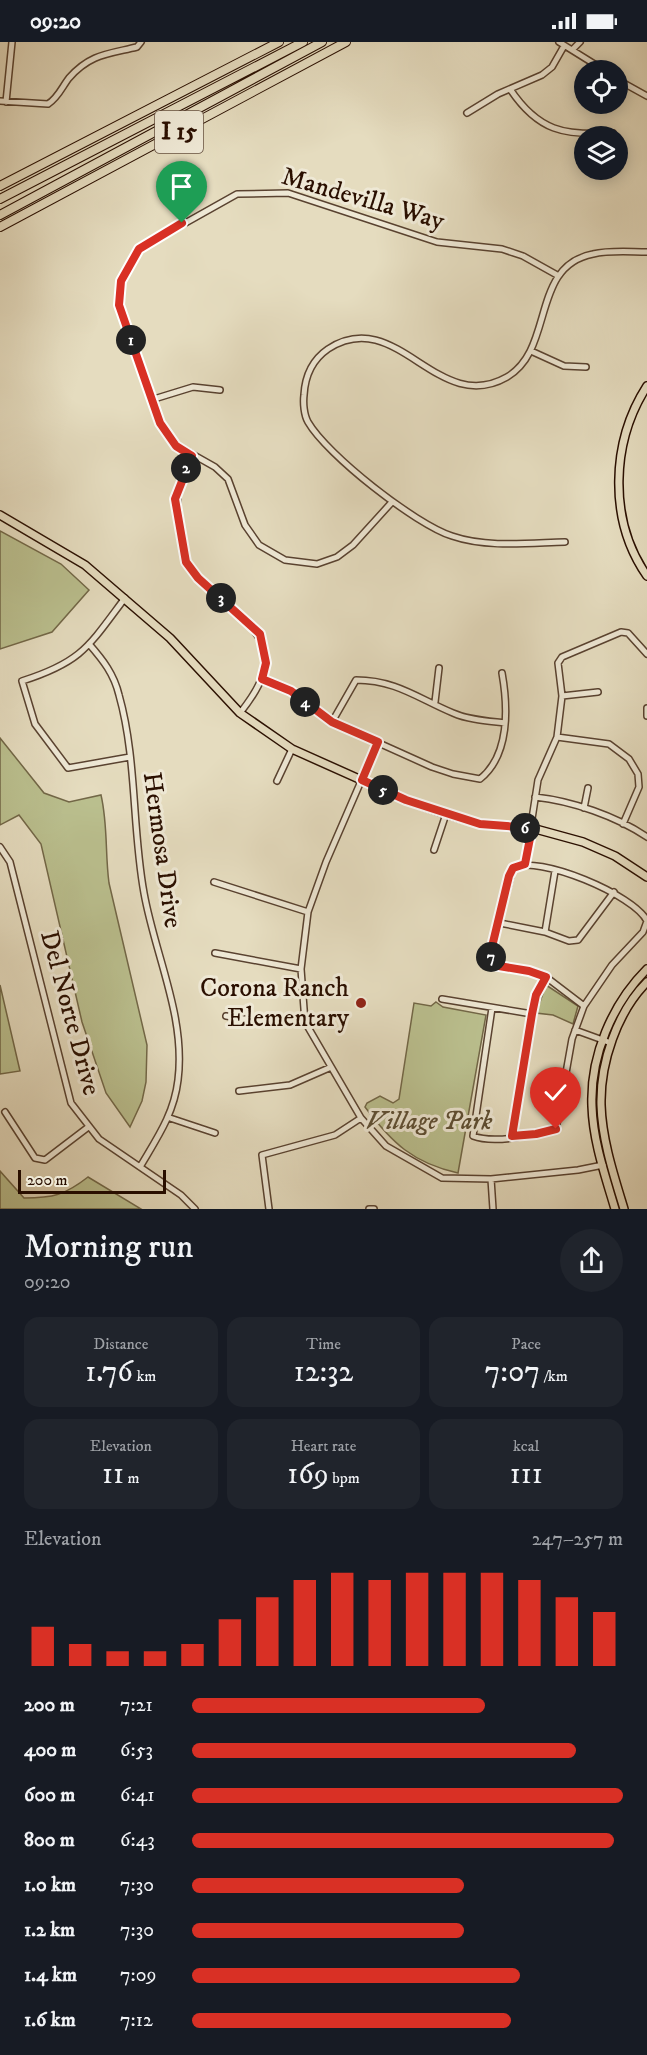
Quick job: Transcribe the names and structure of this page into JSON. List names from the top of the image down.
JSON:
{
  "streets": {
    "highway": ["I 15"],
    "street": ["Mandevilla Way", "Hermosa Drive", "Del Norte Drive"]
  },
  "crossings": [
    ["Hermosa Drive", "Del Norte Drive"]
  ],
  "parks": ["Village Park"],
  "places": ["Corona Ranch Elementary"],
  "scale_bar": "200 m",
  "page": {
    "status": "09:20",
    "pins": [
      "1",
      "2",
      "3",
      "4",
      "5",
      "6",
      "7"
    ],
    "scale": "200 m",
    "heading": ["Morning run", "09:20"],
    "stats": [
      ["Distance", "1.76 km"],
      ["Time", "12:32"],
      ["Pace", "7:07 /km"],
      ["Elevation", "11 m"],
      ["Heart rate", "169 bpm"],
      ["kcal", "111"]
    ],
    "chart": ["Elevation", "247–257 m"],
    "list": [
      {
        "name": "200 m",
        "note": "7:21"
      },
      {
        "name": "400 m",
        "note": "6:53"
      },
      {
        "name": "600 m",
        "note": "6:41"
      },
      {
        "name": "800 m",
        "note": "6:43"
      },
      {
        "name": "1.0 km",
        "note": "7:30"
      },
      {
        "name": "1.2 km",
        "note": "7:30"
      },
      {
        "name": "1.4 km",
        "note": "7:09"
      },
      {
        "name": "1.6 km",
        "note": "7:12"
      }
    ]
  }
}
